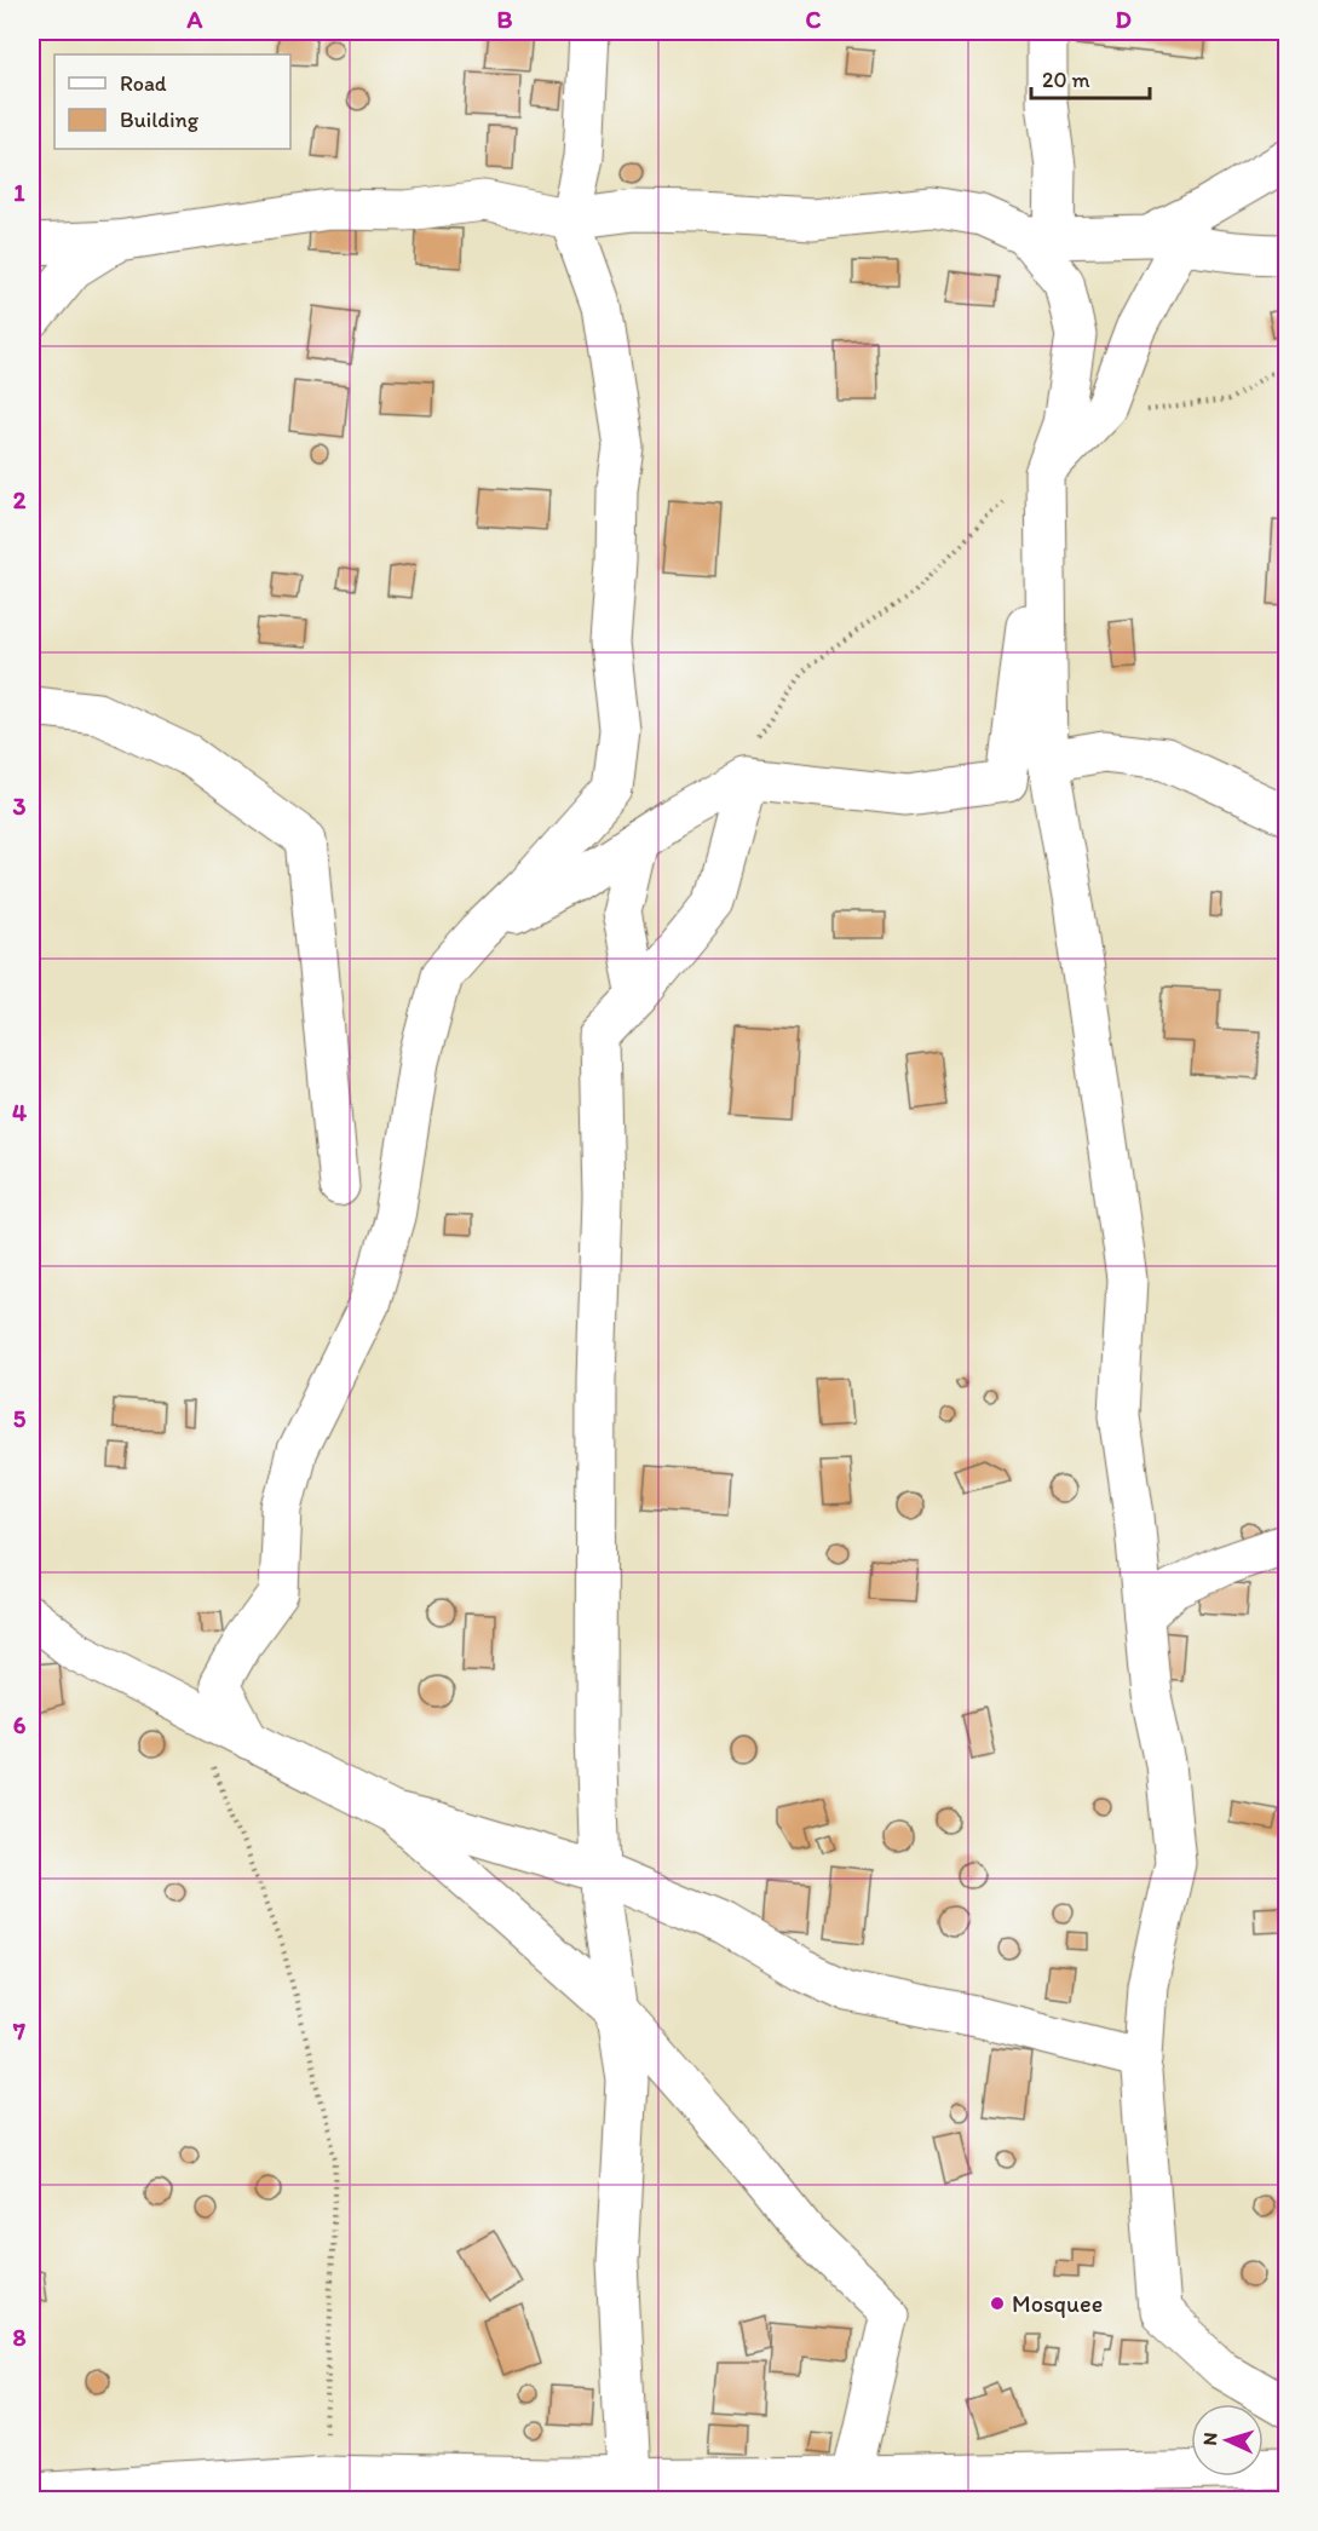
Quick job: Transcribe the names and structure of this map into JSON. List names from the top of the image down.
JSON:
{
  "places": ["Mosquee"],
  "legend": ["Road", "Building"],
  "scale_bar": "20 m",
  "north": "left",
  "grid": {
    "columns": [
      "A",
      "B",
      "C",
      "D"
    ],
    "rows": [
      "1",
      "2",
      "3",
      "4",
      "5",
      "6",
      "7",
      "8"
    ]
  }
}
